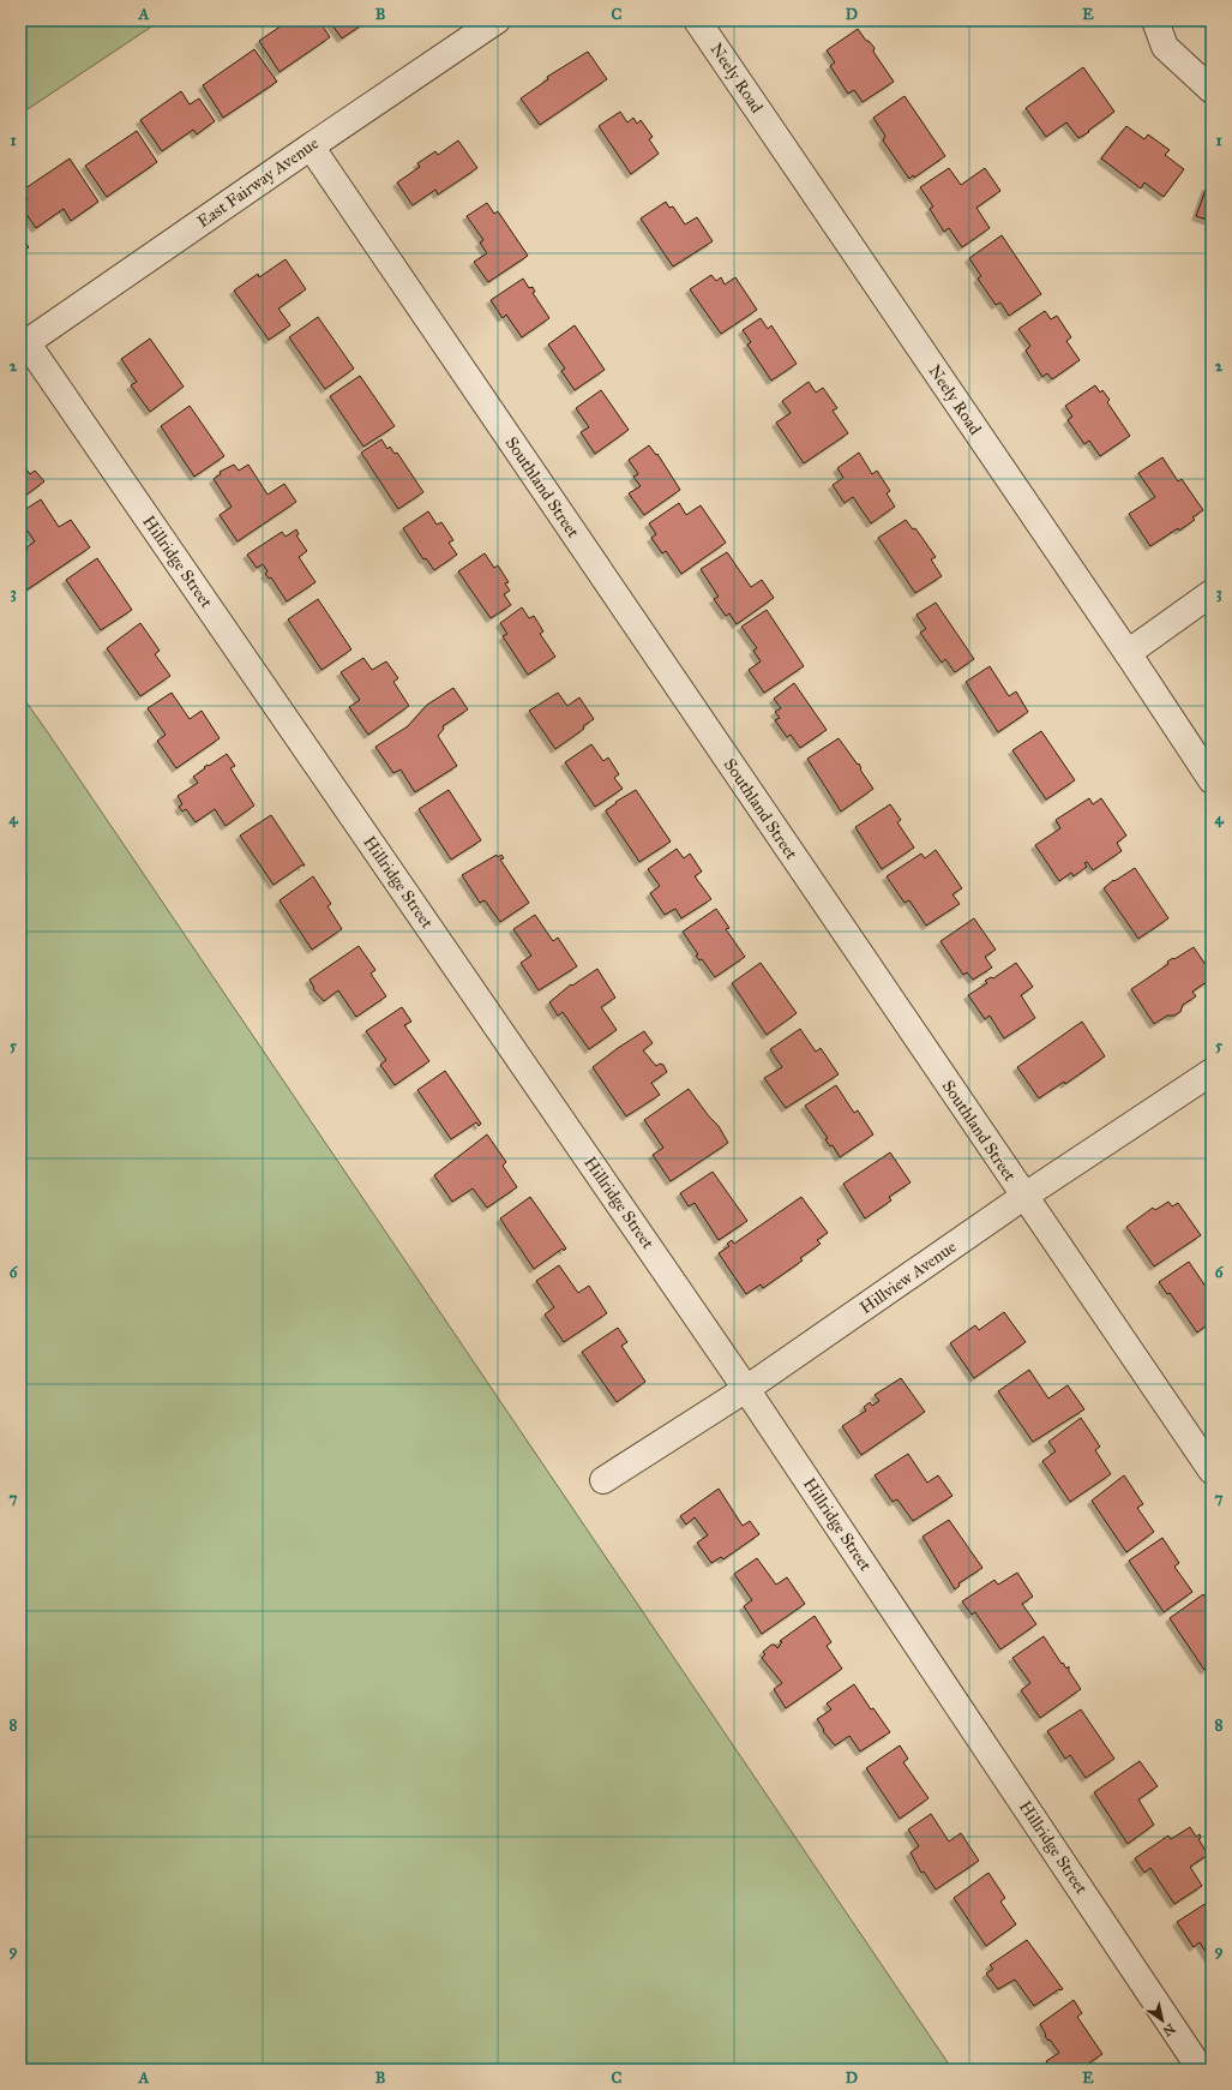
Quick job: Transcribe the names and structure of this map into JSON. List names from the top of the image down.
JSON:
{
  "streets": {
    "street": [
      "Neely Road",
      "East Fairway Avenue",
      "Southland Street",
      "Hillridge Street",
      "Hillview Avenue"
    ]
  },
  "crossings": [
    ["East Fairway Avenue", "Southland Street"],
    ["East Fairway Avenue", "Hillridge Street"],
    ["Southland Street", "Hillview Avenue"],
    ["Hillridge Street", "Hillview Avenue"]
  ],
  "north": "bottom right",
  "grid": {
    "columns": [
      "A",
      "B",
      "C",
      "D",
      "E"
    ],
    "rows": [
      "1",
      "2",
      "3",
      "4",
      "5",
      "6",
      "7",
      "8",
      "9"
    ]
  }
}
